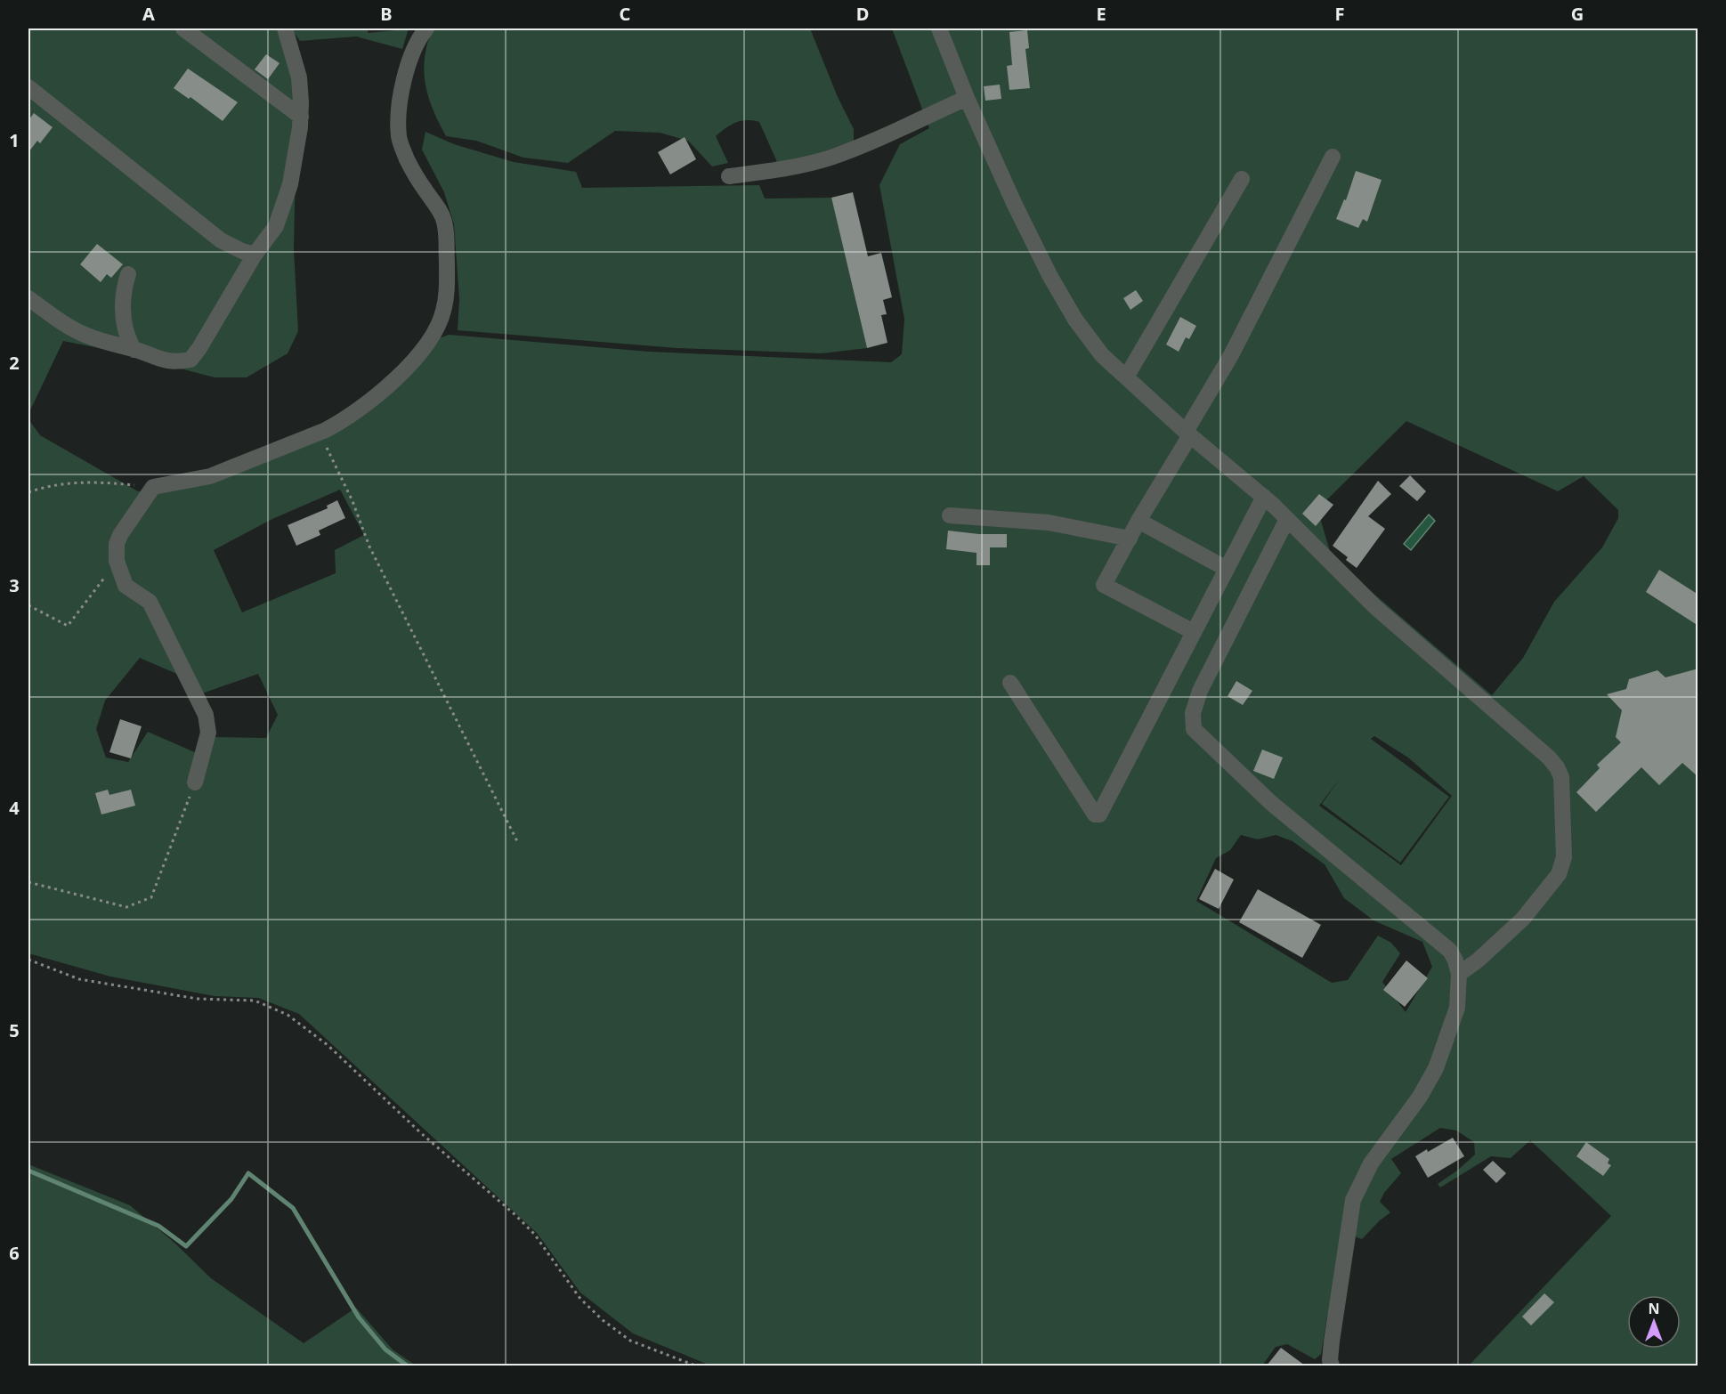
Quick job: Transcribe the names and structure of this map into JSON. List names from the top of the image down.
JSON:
{
  "north": "top",
  "grid": {
    "columns": [
      "A",
      "B",
      "C",
      "D",
      "E",
      "F",
      "G"
    ],
    "rows": [
      "1",
      "2",
      "3",
      "4",
      "5",
      "6"
    ]
  }
}
